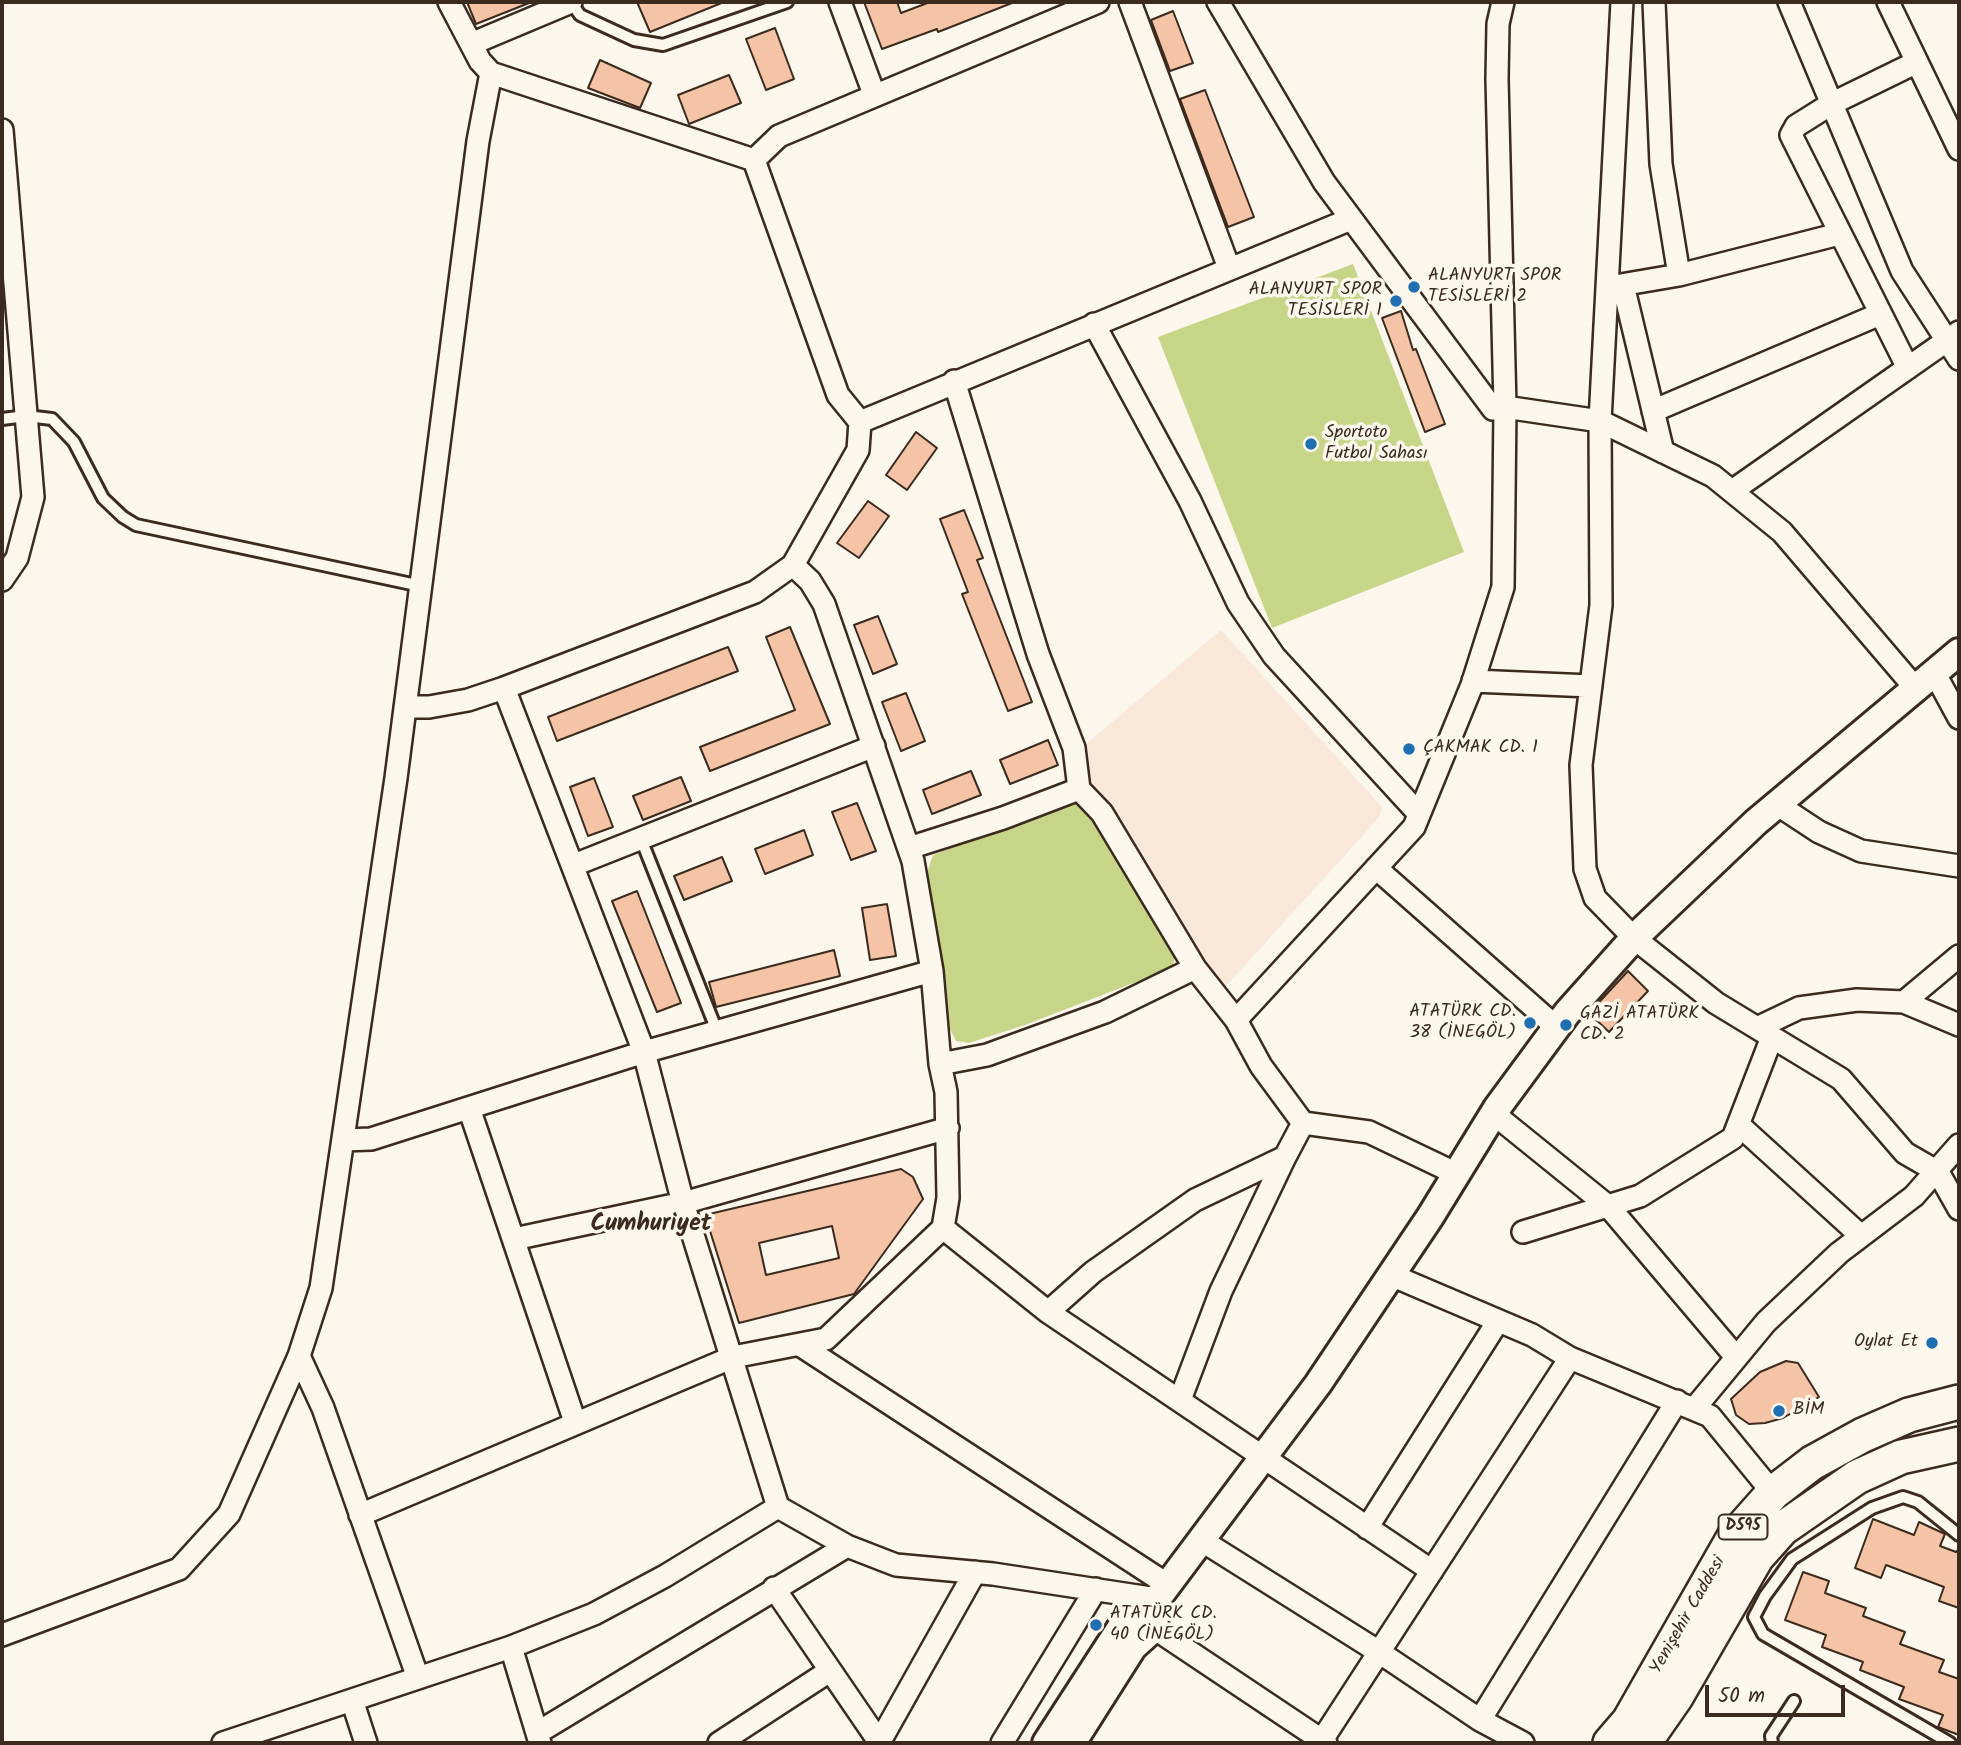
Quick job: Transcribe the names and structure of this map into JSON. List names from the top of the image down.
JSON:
{
  "streets": {
    "highway": ["D595", "Yenişehir Caddesi"]
  },
  "districts": ["Cumhuriyet"],
  "places": [
    "ALANYURT SPOR TESİSLERİ 2",
    "ALANYURT SPOR TESİSLERİ 1",
    "Sportoto Futbol Sahası",
    "ÇAKMAK CD. 1",
    "ATATÜRK CD. 38 (İNEGÖL)",
    "GAZİ ATATÜRK CD. 2",
    "Oylat Et",
    "BİM",
    "ATATÜRK CD. 40 (İNEGÖL)"
  ],
  "scale_bar": "50 m"
}
